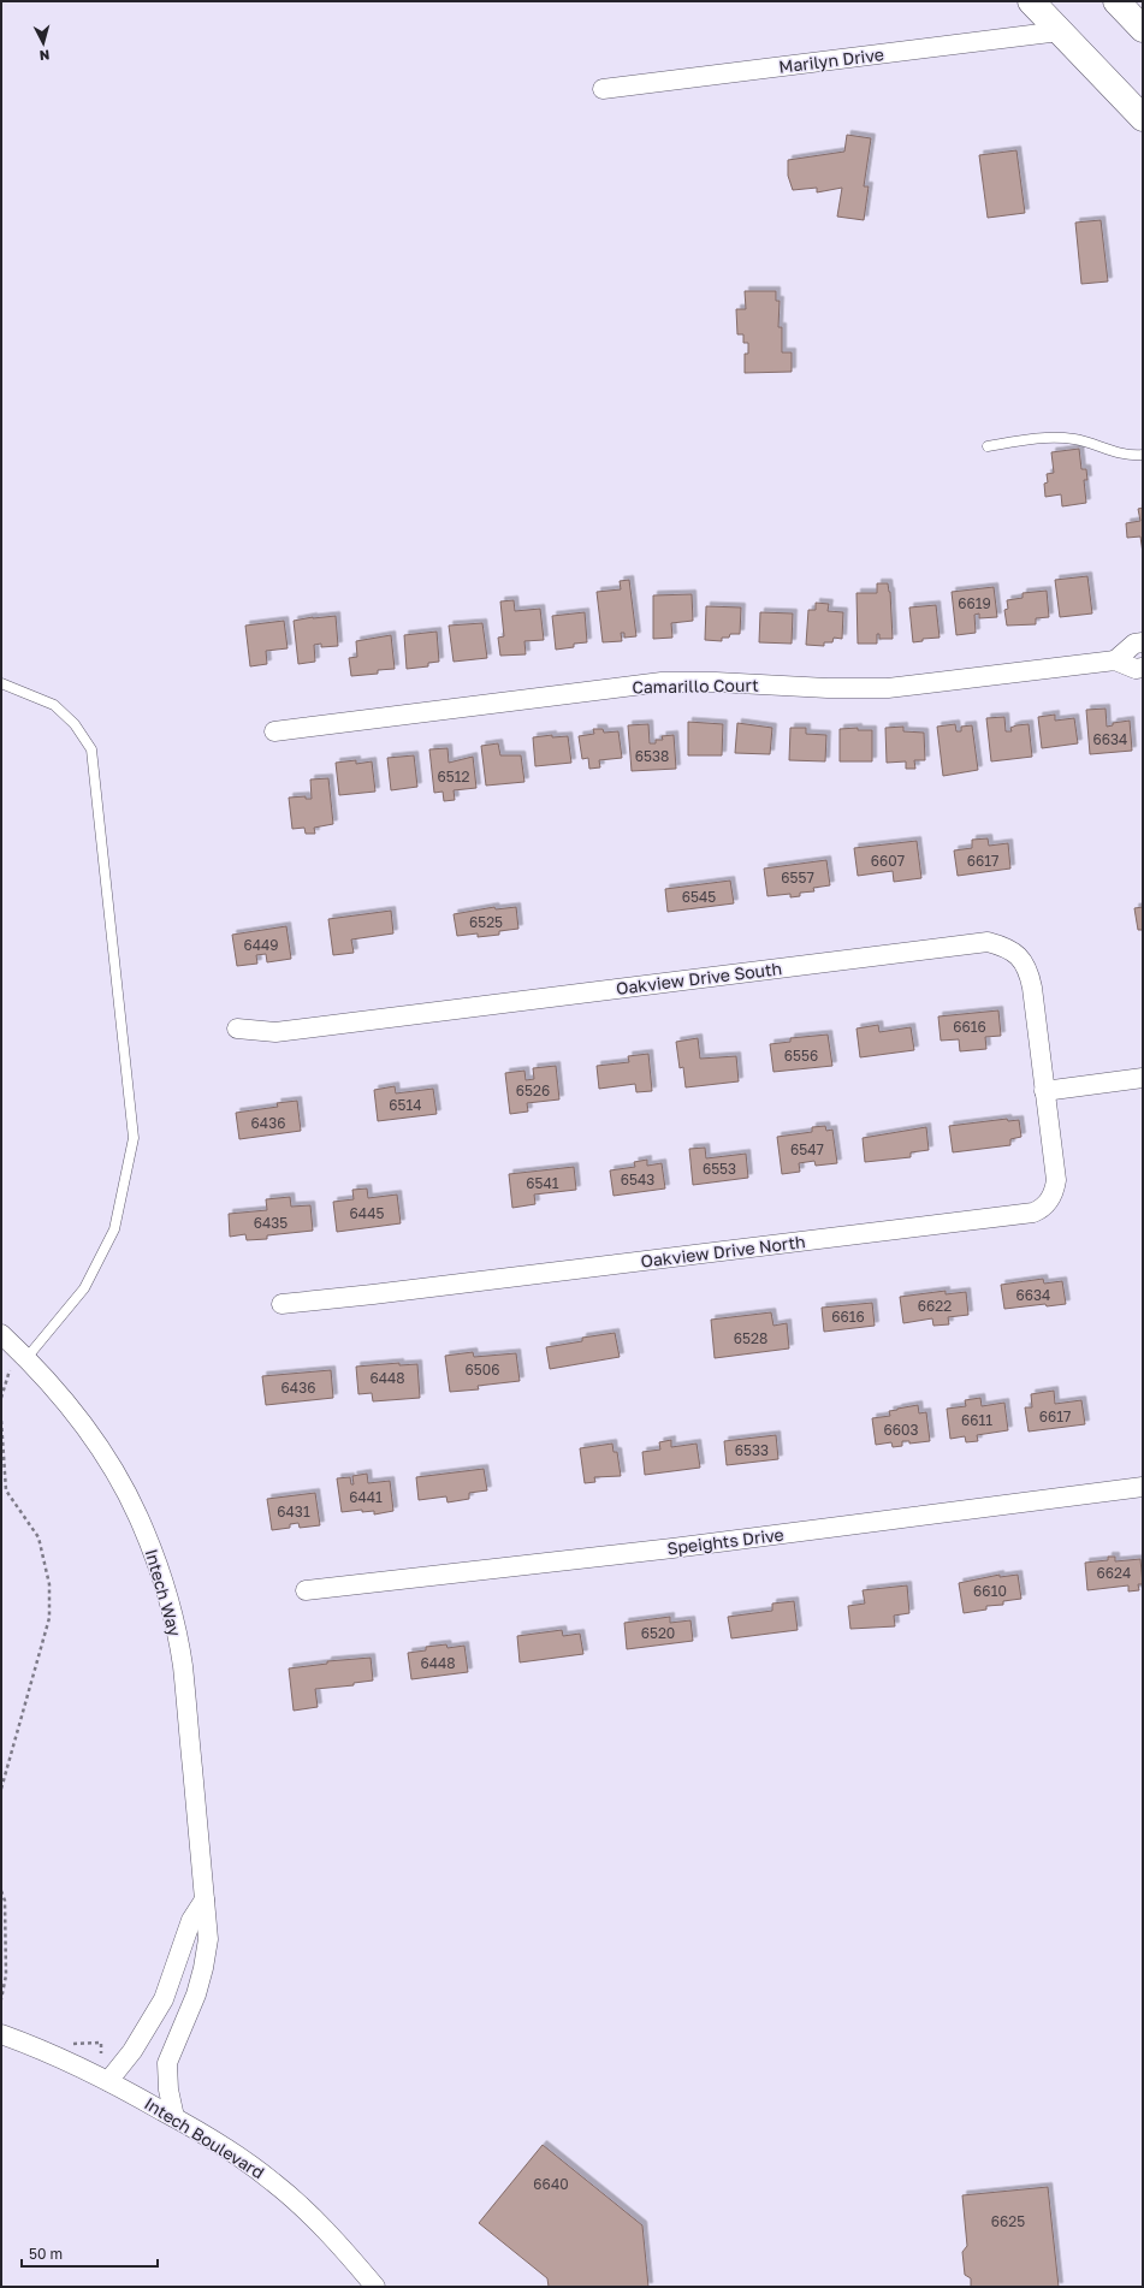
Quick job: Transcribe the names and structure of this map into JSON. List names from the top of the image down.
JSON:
{
  "streets": {
    "street": [
      "Marilyn Drive",
      "Camarillo Court",
      "Oakview Drive South",
      "Oakview Drive North",
      "Speights Drive",
      "Intech Way",
      "Intech Boulevard"
    ]
  },
  "crossings": [
    ["Oakview Drive South", "Oakview Drive North"],
    ["Intech Way", "Intech Boulevard"]
  ],
  "house_numbers": [
    "6619",
    "6634",
    "6538",
    "6512",
    "6607",
    "6617",
    "6557",
    "6545",
    "6525",
    "6449",
    "6616",
    "6556",
    "6526",
    "6514",
    "6436",
    "6547",
    "6553",
    "6543",
    "6541",
    "6445",
    "6435",
    "6634",
    "6622",
    "6616",
    "6528",
    "6506",
    "6448",
    "6436",
    "6617",
    "6611",
    "6603",
    "6533",
    "6441",
    "6431",
    "6624",
    "6610",
    "6520",
    "6448",
    "6640",
    "6625"
  ],
  "scale_bar": "50 m",
  "north": "bottom"
}
